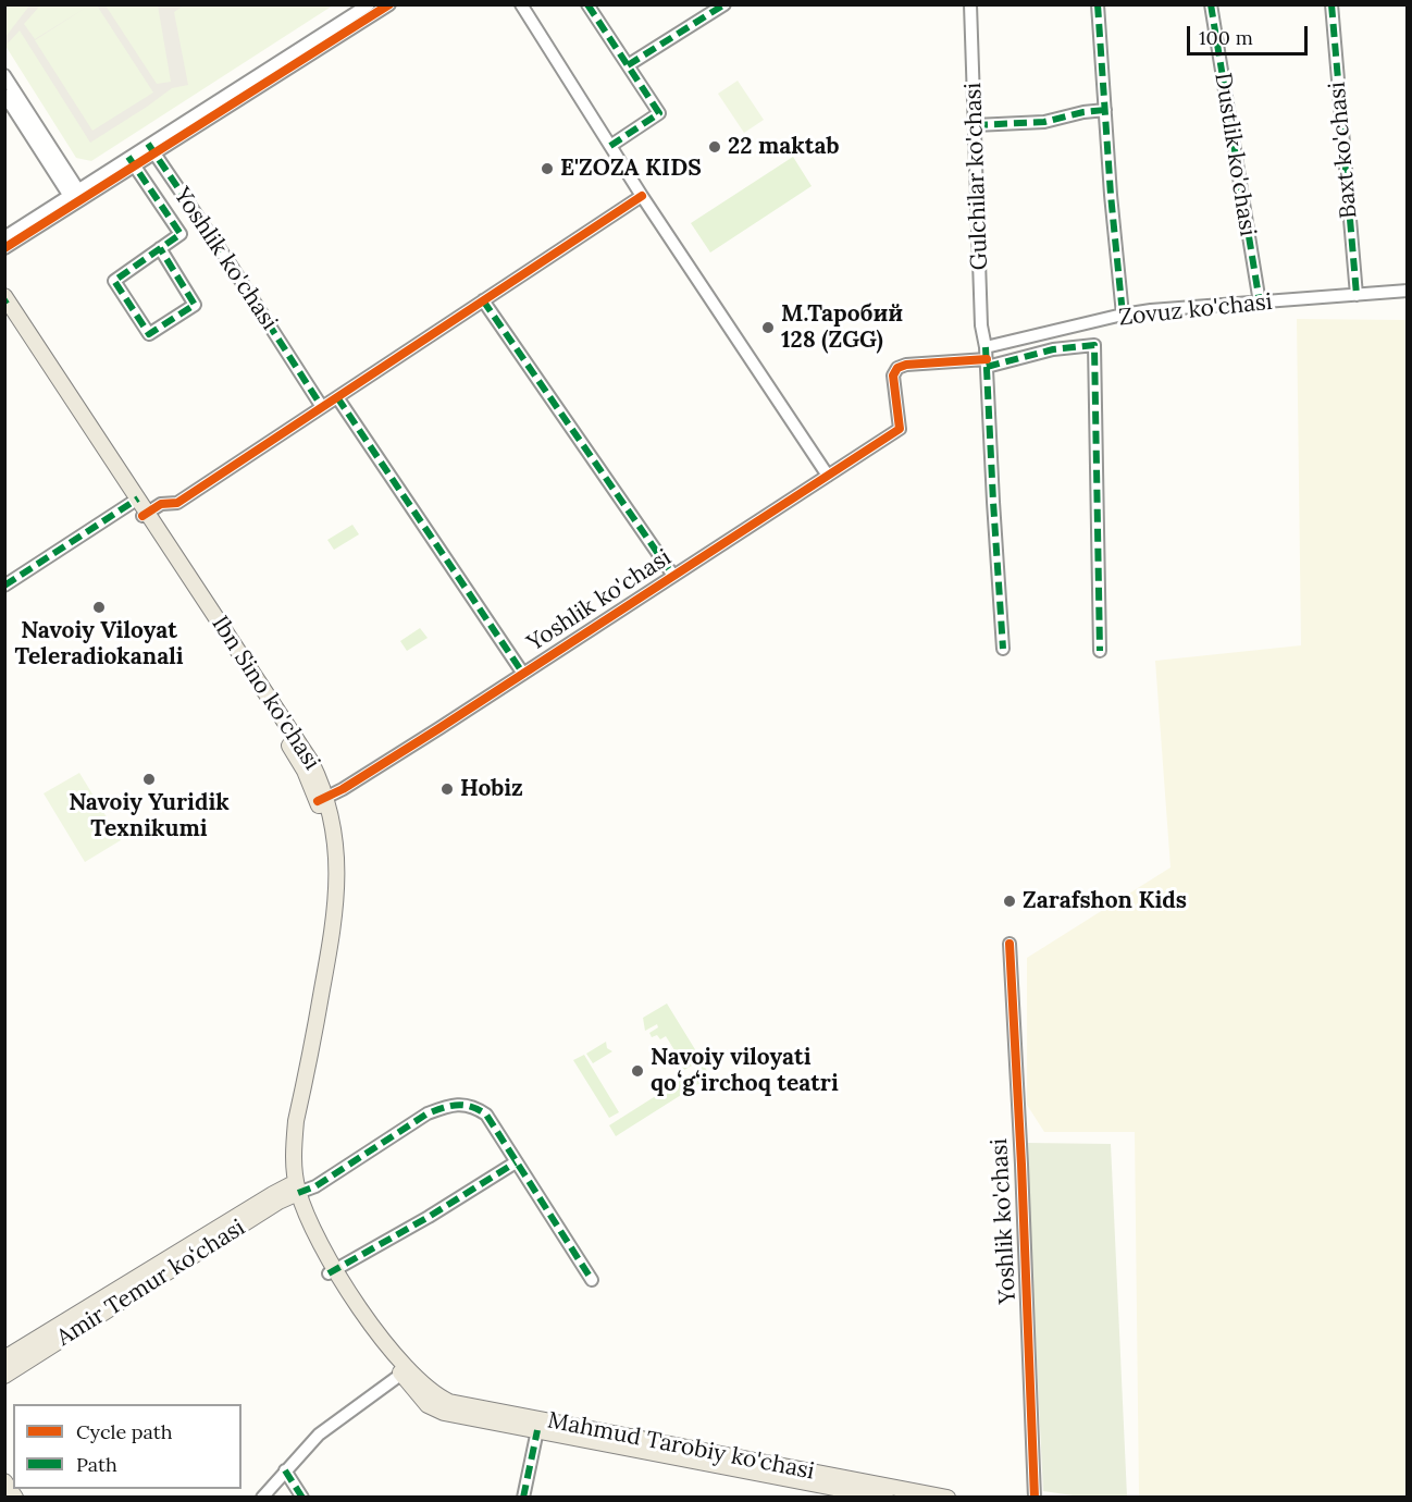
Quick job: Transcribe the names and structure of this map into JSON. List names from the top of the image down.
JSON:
{
  "streets": {
    "main road": ["Amir Temur ko‘chasi", "Mahmud Tarobiy ko'chasi"],
    "street": [
      "Baxt ko'chasi",
      "Dustlik ko'chasi",
      "Gulchilar ko'chasi",
      "Yoshlik ko'chasi",
      "Zovuz ko'chasi"
    ]
  },
  "crossings": [
    ["Baxt ko'chasi", "Zovuz ko'chasi"],
    ["Dustlik ko'chasi", "Zovuz ko'chasi"],
    ["Gulchilar ko'chasi", "Yoshlik ko'chasi"],
    ["Gulchilar ko'chasi", "Zovuz ko'chasi"],
    ["Yoshlik ko'chasi", "Zovuz ko'chasi"],
    ["Yoshlik ko'chasi", "Mahmud Tarobiy ko'chasi"],
    ["Amir Temur ko‘chasi", "Mahmud Tarobiy ko'chasi"]
  ],
  "places": [
    "22 maktab",
    "E'ZOZA KIDS",
    "М.Таробий 128 (ZGG)",
    "Navoiy Viloyat Teleradiokanali",
    "Navoiy Yuridik Texnikumi",
    "Hobiz",
    "Zarafshon Kids",
    "Navoiy viloyati qoʻgʻirchoq teatri"
  ],
  "legend": ["Cycle path", "Path"],
  "scale_bar": "100 m"
}
